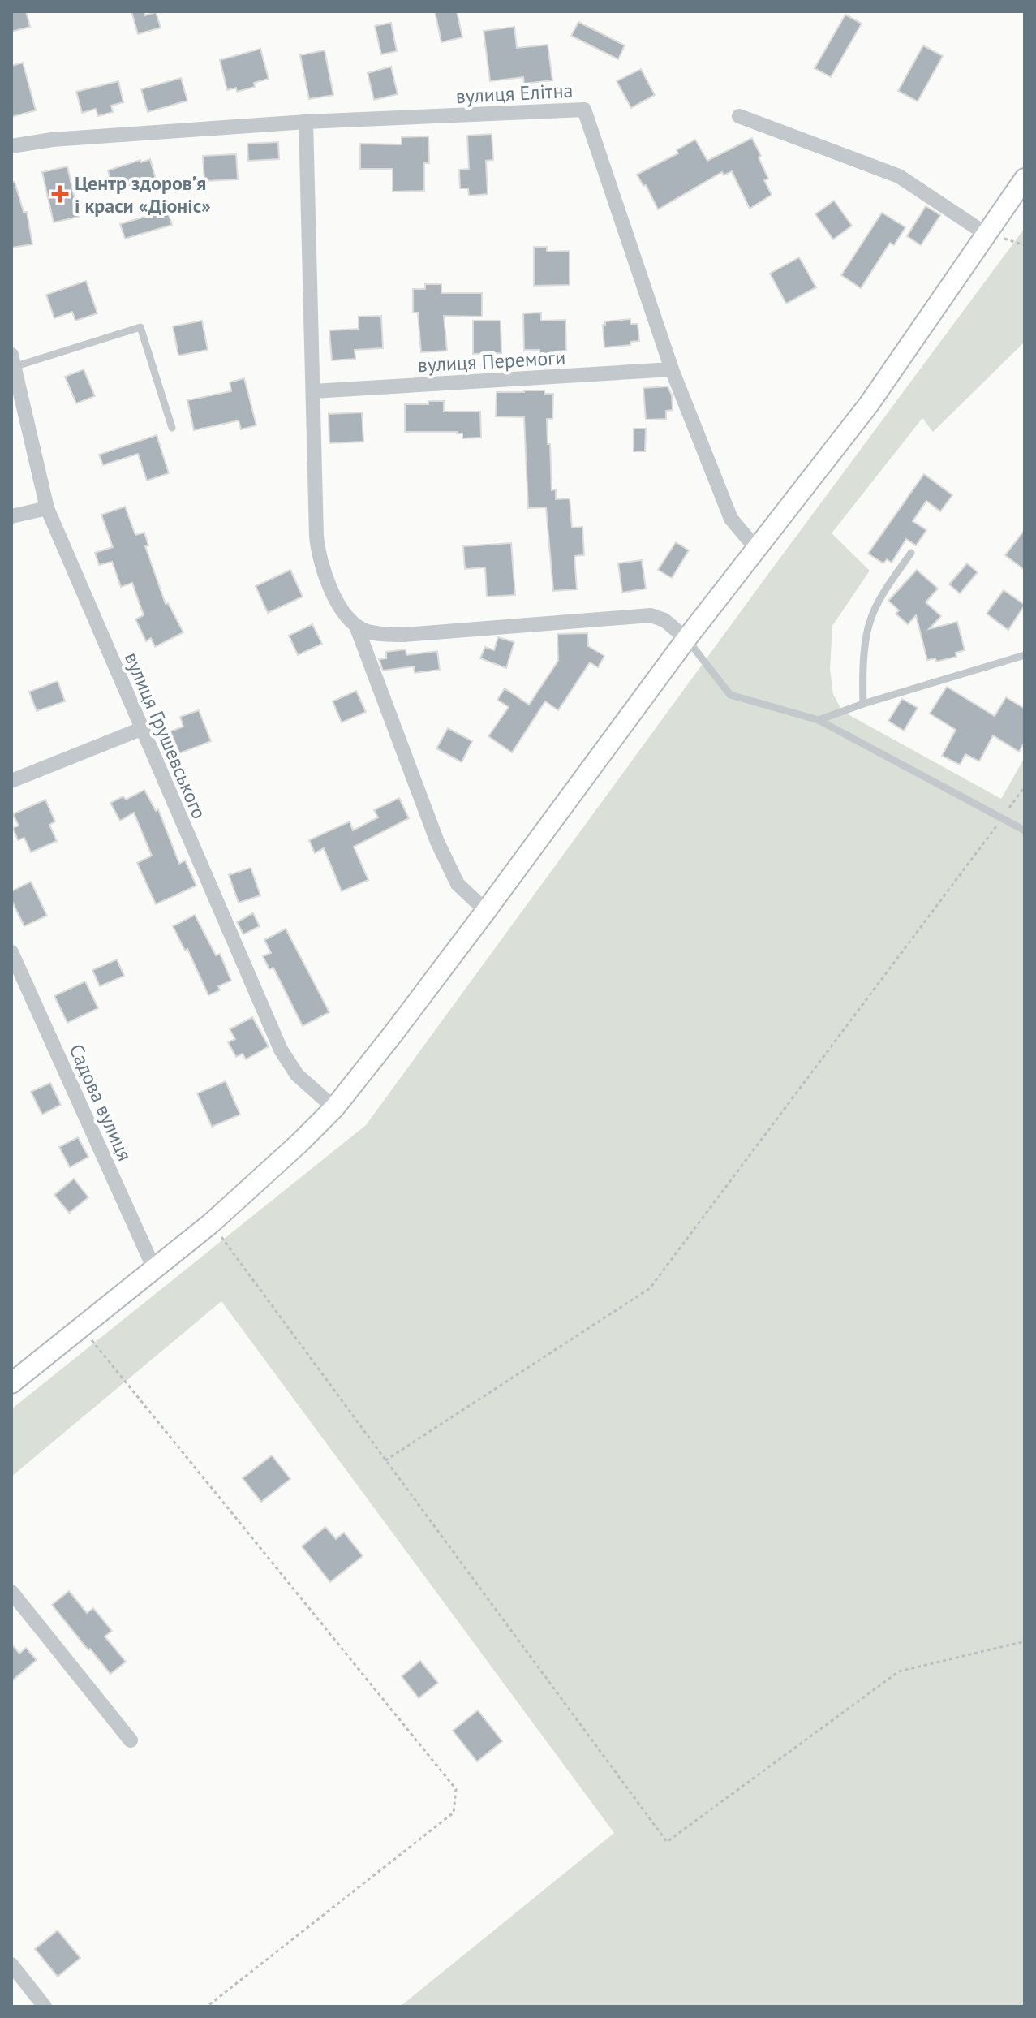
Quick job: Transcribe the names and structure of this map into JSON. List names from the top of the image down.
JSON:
{
  "streets": {
    "street": [
      "вулиця Елітна",
      "вулиця Перемоги",
      "вулиця Грушевського",
      "Садова вулиця"
    ]
  },
  "crossings": [
    ["вулиця Елітна", "вулиця Перемоги"]
  ],
  "places": {
    "health": ["Центр здоровʼя і краси «Діоніс»"]
  }
}
